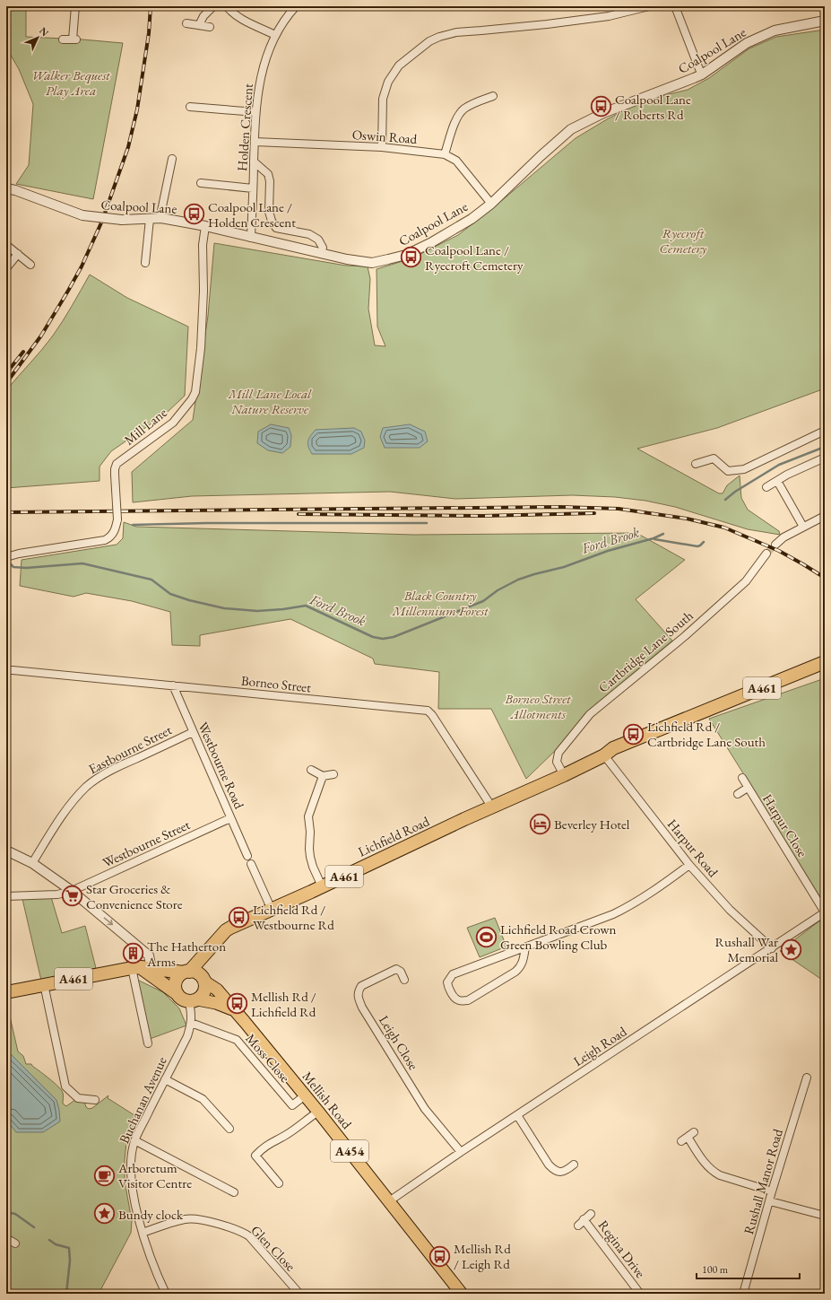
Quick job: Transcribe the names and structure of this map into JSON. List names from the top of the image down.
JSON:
{
  "streets": {
    "highway": ["A461", "Lichfield Road"],
    "main road": ["Mellish Road", "A454"],
    "street": [
      "Coalpool Lane",
      "Holden Crescent",
      "Oswin Road",
      "Mill Lane",
      "Cartbridge Lane South",
      "Borneo Street",
      "Eastbourne Street",
      "Westbourne Road",
      "Harpur Close",
      "Westbourne Street",
      "Harpur Road",
      "Leigh Close",
      "Leigh Road",
      "Moss Close",
      "Buchanan Avenue",
      "Rushall Manor Road",
      "Glen Close",
      "Regina Drive"
    ]
  },
  "crossings": [
    ["Coalpool Lane", "Holden Crescent"],
    ["Coalpool Lane", "Oswin Road"],
    ["Coalpool Lane", "Mill Lane"],
    ["Holden Crescent", "Oswin Road"],
    ["Cartbridge Lane South", "Lichfield Road"],
    ["Borneo Street", "Westbourne Road"],
    ["Borneo Street", "Lichfield Road"],
    ["A461", "Lichfield Road"],
    ["A461", "Buchanan Avenue"],
    ["A461", "Mellish Road"],
    ["Eastbourne Street", "Westbourne Road"],
    ["Westbourne Road", "Westbourne Street"],
    ["Harpur Close", "Leigh Road"],
    ["Lichfield Road", "Harpur Road"],
    ["Lichfield Road", "Buchanan Avenue"],
    ["Lichfield Road", "Mellish Road"],
    ["Harpur Road", "Leigh Road"],
    ["Leigh Close", "Leigh Road"],
    ["Leigh Road", "Mellish Road"],
    ["Moss Close", "Buchanan Avenue"],
    ["Buchanan Avenue", "Mellish Road"],
    ["Buchanan Avenue", "Glen Close"]
  ],
  "water": ["Ford Brook"],
  "parks": [
    "Walker Bequest Play Area",
    "Ryecroft Cemetery",
    "Mill Lane Local Nature Reserve",
    "Black Country Millennium Forest",
    "Borneo Street Allotments"
  ],
  "places": {
    "bus stop": [
      "Coalpool Lane / Roberts Rd",
      "Coalpool Lane / Holden Crescent",
      "Coalpool Lane / Ryecroft Cemetery",
      "Lichfield Rd / Cartbridge Lane South",
      "Lichfield Rd / Westbourne Rd",
      "Mellish Rd / Lichfield Rd",
      "Mellish Rd / Leigh Rd"
    ],
    "hotel": ["Beverley Hotel"],
    "supermarket": ["Star Groceries & Convenience Store"],
    "sports": ["Lichfield Road Crown Green Bowling Club"],
    "place": ["Rushall War Memorial", "Bundy clock"],
    "building": ["The Hatherton Arms"],
    "cafe": ["Arboretum Visitor Centre"]
  },
  "scale_bar": "100 m",
  "north": "top right"
}
